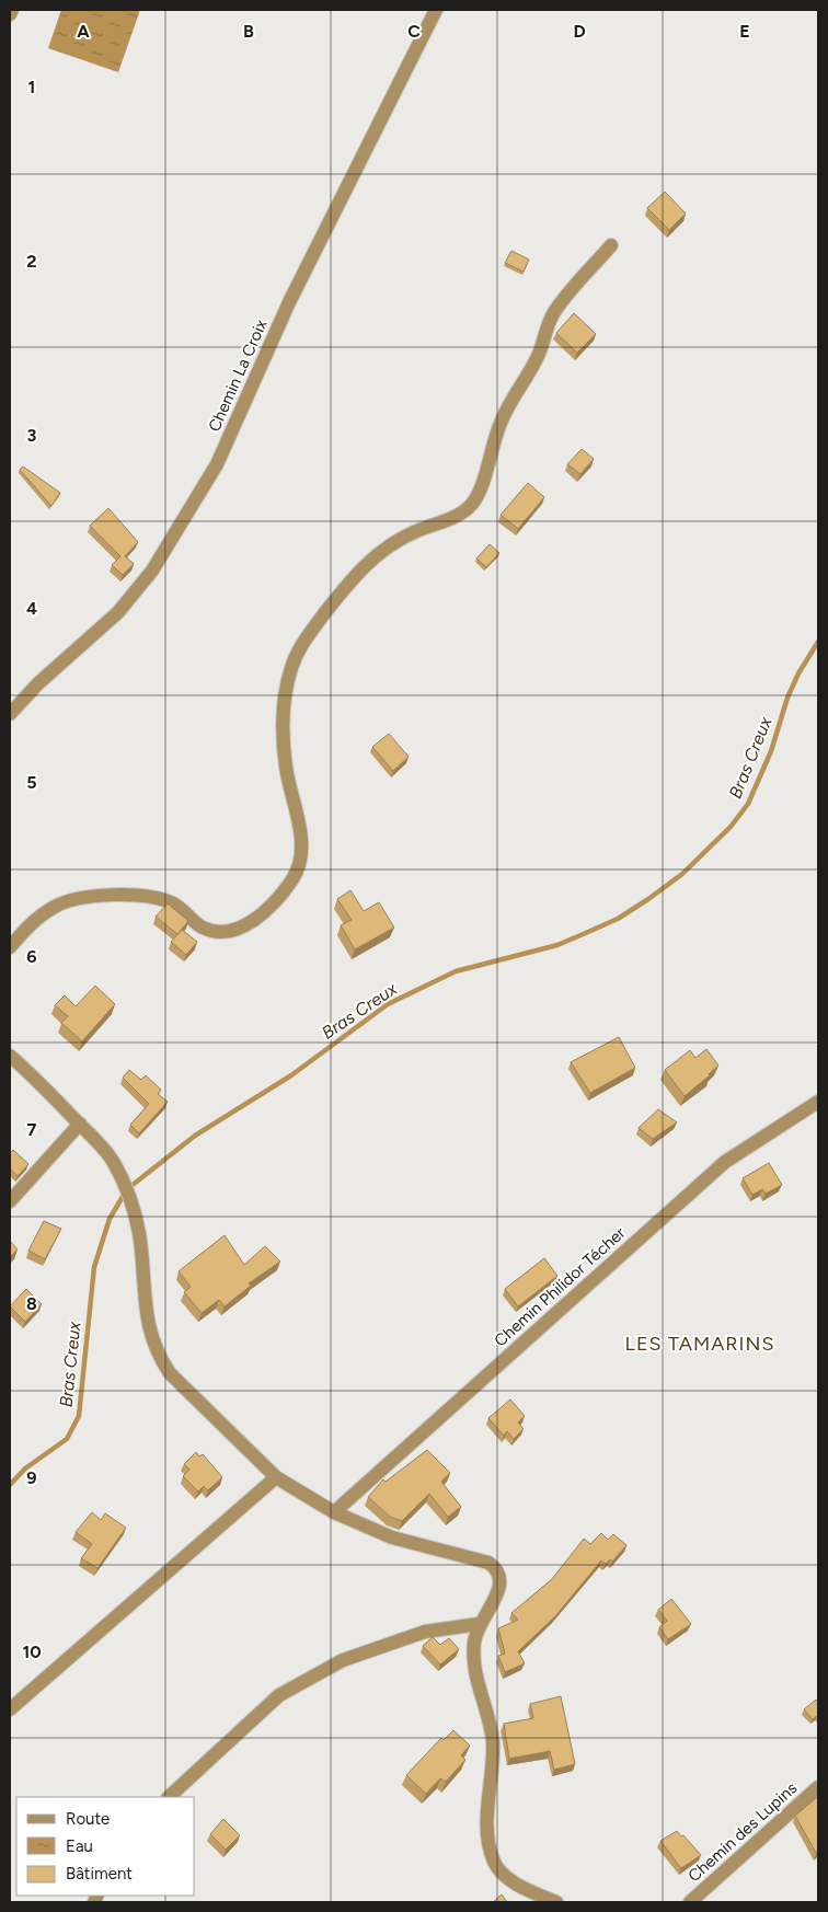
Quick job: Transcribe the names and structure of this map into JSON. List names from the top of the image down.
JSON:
{
  "streets": {
    "street": ["Chemin La Croix", "Chemin Philidor Técher", "Chemin des Lupins"]
  },
  "districts": ["LES TAMARINS"],
  "water": ["Bras Creux"],
  "legend": ["Route", "Eau", "Bâtiment"],
  "grid": {
    "columns": [
      "A",
      "B",
      "C",
      "D",
      "E"
    ],
    "rows": [
      "1",
      "2",
      "3",
      "4",
      "5",
      "6",
      "7",
      "8",
      "9",
      "10"
    ]
  }
}
